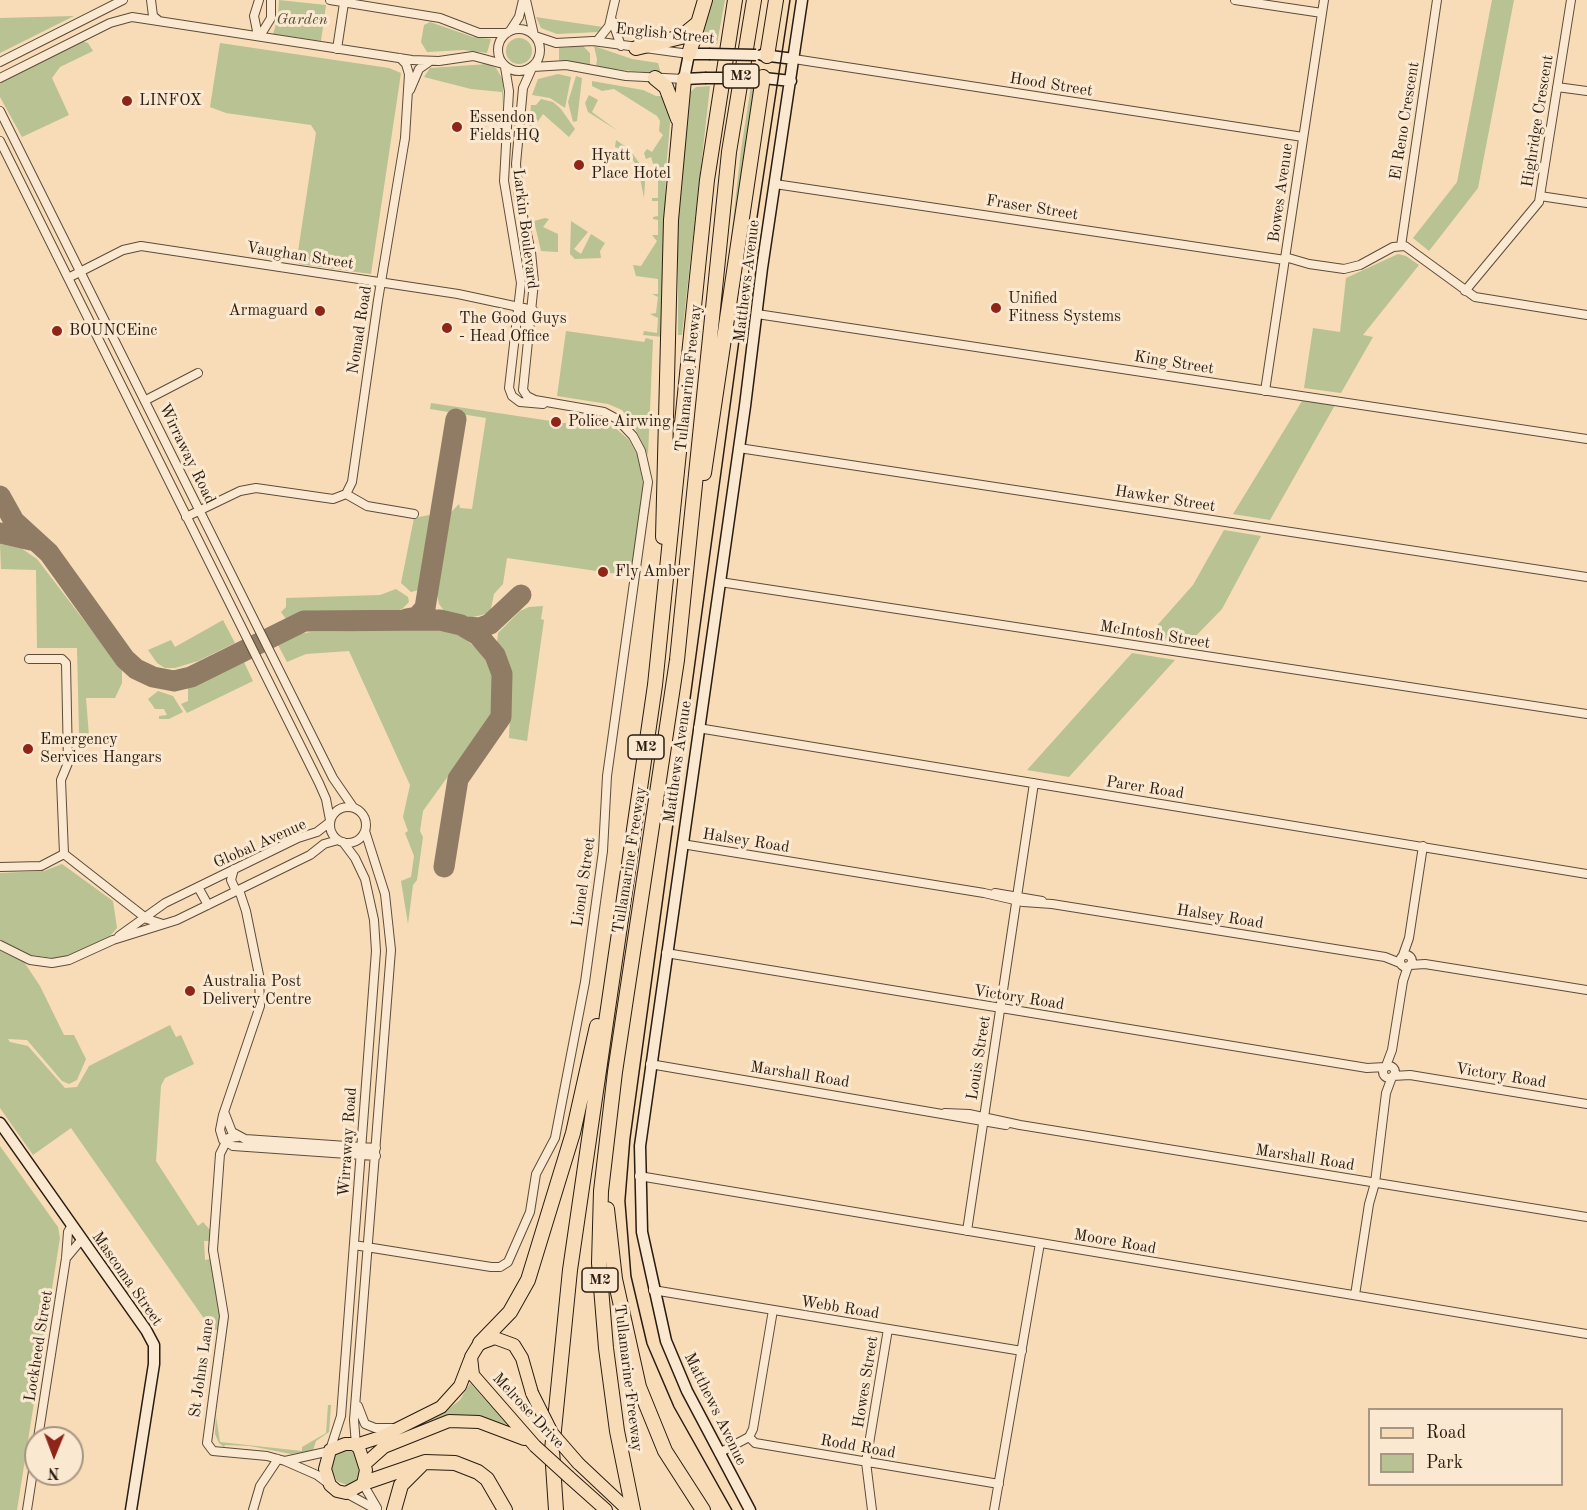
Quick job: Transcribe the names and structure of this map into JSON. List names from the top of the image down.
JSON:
{
  "streets": {
    "highway": ["M2", "Tullamarine Freeway"],
    "main road": [
      "English Street",
      "Matthews Avenue",
      "Mascoma Street",
      "Melrose Drive"
    ],
    "street": [
      "Hood Street",
      "El Reno Crescent",
      "Highridge Crescent",
      "Bowes Avenue",
      "Fraser Street",
      "Larkin Boulevard",
      "Vaughan Street",
      "Nomad Road",
      "King Street",
      "Wirraway Road",
      "Hawker Street",
      "McIntosh Street",
      "Parer Road",
      "Halsey Road",
      "Global Avenue",
      "Lionel Street",
      "Victory Road",
      "Louis Street",
      "Marshall Road",
      "Moore Road",
      "Webb Road",
      "Lockheed Street",
      "St Johns Lane",
      "Howes Street",
      "Rodd Road"
    ]
  },
  "crossings": [
    ["English Street", "Hood Street"],
    ["English Street", "Larkin Boulevard"],
    ["English Street", "Matthews Avenue"],
    ["Hood Street", "Bowes Avenue"],
    ["Hood Street", "Matthews Avenue"],
    ["El Reno Crescent", "Fraser Street"],
    ["Bowes Avenue", "Fraser Street"],
    ["Bowes Avenue", "King Street"],
    ["Fraser Street", "Matthews Avenue"],
    ["Larkin Boulevard", "Vaughan Street"],
    ["Larkin Boulevard", "Lionel Street"],
    ["Vaughan Street", "Nomad Road"],
    ["Vaughan Street", "Wirraway Road"],
    ["Matthews Avenue", "King Street"],
    ["Matthews Avenue", "Hawker Street"],
    ["Matthews Avenue", "McIntosh Street"],
    ["Matthews Avenue", "Parer Road"],
    ["Matthews Avenue", "Halsey Road"],
    ["Matthews Avenue", "Victory Road"],
    ["Matthews Avenue", "Marshall Road"],
    ["Matthews Avenue", "Moore Road"],
    ["Matthews Avenue", "Webb Road"],
    ["Wirraway Road", "Global Avenue"],
    ["Wirraway Road", "Lionel Street"],
    ["Wirraway Road", "St Johns Lane"],
    ["Parer Road", "Louis Street"],
    ["Halsey Road", "Louis Street"],
    ["Global Avenue", "St Johns Lane"],
    ["Victory Road", "Louis Street"],
    ["Louis Street", "Marshall Road"],
    ["Louis Street", "Moore Road"],
    ["Mascoma Street", "Lockheed Street"],
    ["Webb Road", "Howes Street"],
    ["Howes Street", "Rodd Road"]
  ],
  "parks": ["Garden"],
  "places": [
    "LINFOX",
    "Essendon Fields HQ",
    "Hyatt Place Hotel",
    "Unified Fitness Systems",
    "Armaguard",
    "The Good Guys - Head Office",
    "BOUNCEinc",
    "Police Airwing",
    "Fly Amber",
    "Emergency Services Hangars",
    "Australia Post Delivery Centre"
  ],
  "legend": ["Road", "Park"],
  "north": "bottom"
}
